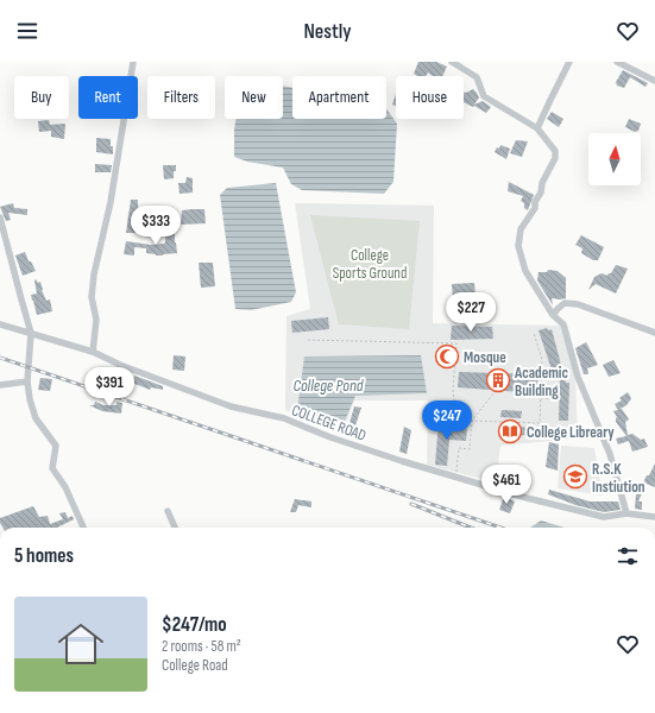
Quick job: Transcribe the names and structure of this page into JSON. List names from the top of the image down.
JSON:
{
  "streets": {
    "street": ["COLLEGE ROAD"]
  },
  "water": ["College Pond"],
  "parks": ["College Sports Ground"],
  "places": {
    "mosque": ["Mosque"],
    "building": ["Academic Building"],
    "library": ["College Libreary"],
    "school or university": ["R.S.K Instiution"]
  },
  "north": "top",
  "page": {
    "header": "Nestly",
    "chip": [
      "Buy",
      "Rent",
      "Filters",
      "New",
      "Apartment",
      "House"
    ],
    "price": [
      "$333",
      "$227",
      "$391",
      "$247",
      "$461"
    ],
    "heading": "5 homes",
    "list": [
      {
        "name": "$247/mo",
        "note": "2 rooms · 58 m² · College Road"
      }
    ]
  }
}
